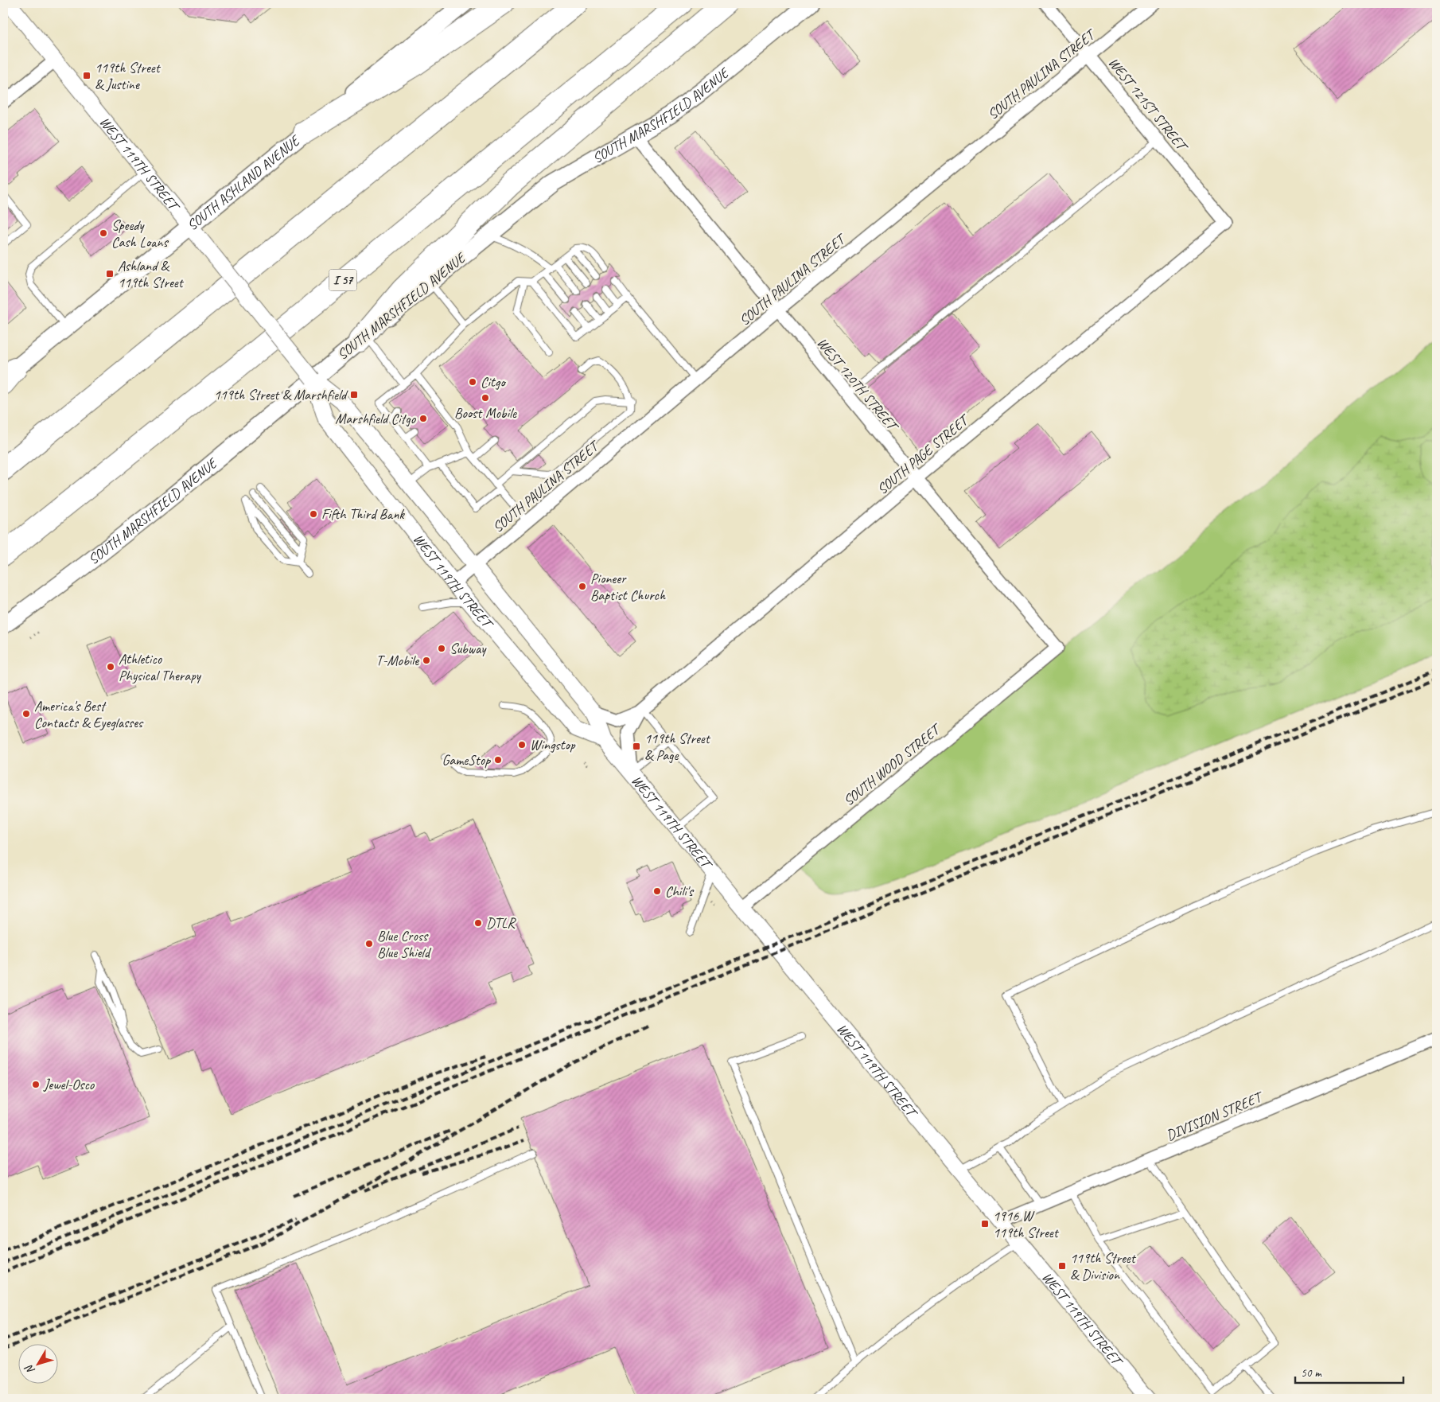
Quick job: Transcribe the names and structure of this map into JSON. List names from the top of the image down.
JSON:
{
  "streets": {
    "highway": ["I 57"],
    "main road": ["SOUTH MARSHFIELD AVENUE", "SOUTH ASHLAND AVENUE"],
    "street": [
      "SOUTH PAULINA STREET",
      "WEST 121ST STREET",
      "WEST 119TH STREET",
      "WEST 120TH STREET",
      "SOUTH PAGE STREET",
      "SOUTH WOOD STREET",
      "DIVISION STREET"
    ]
  },
  "crossings": [
    ["SOUTH PAULINA STREET", "WEST 121ST STREET"],
    ["SOUTH PAULINA STREET", "WEST 119TH STREET"],
    ["SOUTH PAULINA STREET", "WEST 120TH STREET"],
    ["WEST 121ST STREET", "SOUTH PAGE STREET"],
    ["SOUTH MARSHFIELD AVENUE", "WEST 119TH STREET"],
    ["SOUTH MARSHFIELD AVENUE", "WEST 120TH STREET"],
    ["WEST 119TH STREET", "SOUTH ASHLAND AVENUE"],
    ["WEST 119TH STREET", "SOUTH PAGE STREET"],
    ["WEST 119TH STREET", "SOUTH WOOD STREET"],
    ["WEST 119TH STREET", "DIVISION STREET"],
    ["WEST 120TH STREET", "SOUTH PAGE STREET"],
    ["WEST 120TH STREET", "SOUTH WOOD STREET"]
  ],
  "places": {
    "transit": [
      "119th Street & Justine",
      "Ashland & 119th Street",
      "119th Street & Marshfield",
      "119th Street & Page",
      "1916 W 119th Street",
      "119th Street & Division"
    ],
    "other": [
      "Speedy Cash Loans",
      "Citgo",
      "Boost Mobile",
      "Marshfield Citgo",
      "Fifth Third Bank",
      "Pioneer Baptist Church",
      "Subway",
      "T-Mobile",
      "Athletico Physical Therapy",
      "America's Best Contacts & Eyeglasses",
      "Wingstop",
      "GameStop",
      "Chili's",
      "DTLR",
      "Blue Cross Blue Shield",
      "Jewel-Osco"
    ]
  },
  "scale_bar": "50 m",
  "north": "bottom left"
}
